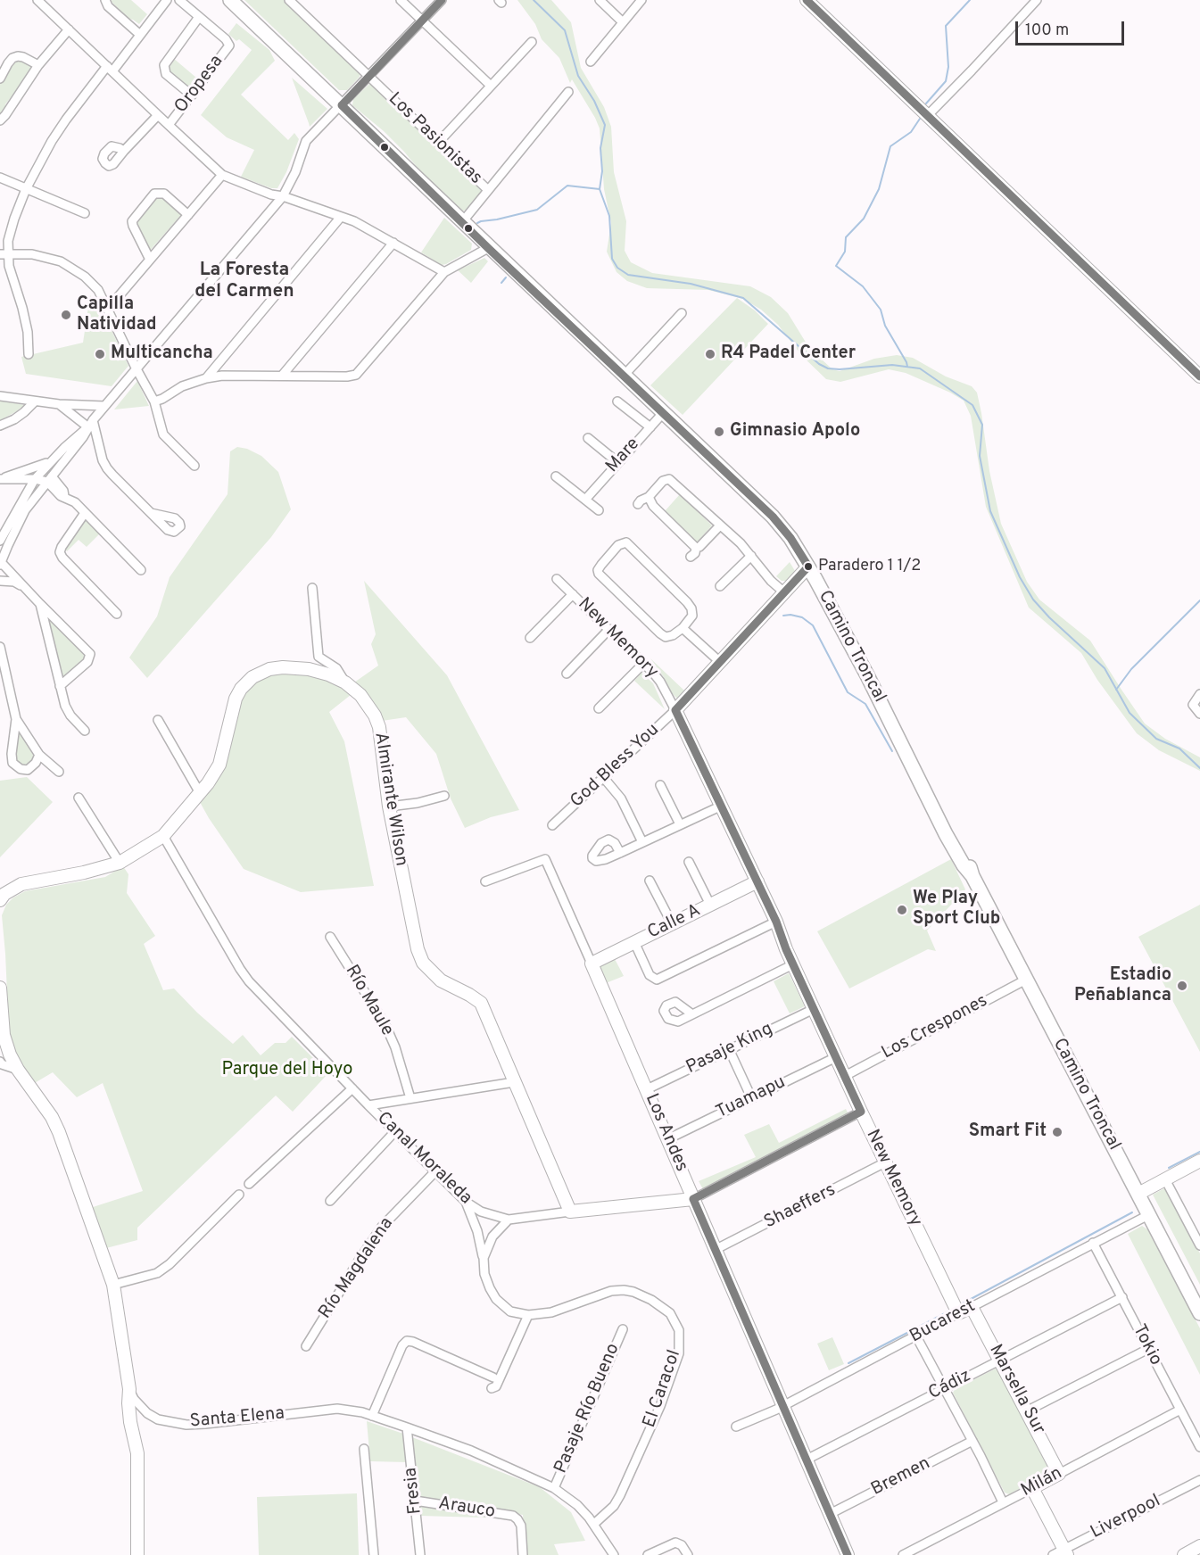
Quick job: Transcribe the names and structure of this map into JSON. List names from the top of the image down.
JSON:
{
  "streets": {
    "main road": ["Camino Troncal"],
    "street": [
      "Oropesa",
      "Los Pasionistas",
      "Mare",
      "New Memory",
      "God Bless You",
      "Almirante Wilson",
      "Calle A",
      "Río Maule",
      "Los Crespones",
      "Pasaje King",
      "Tuamapu",
      "Los Andes",
      "Canal Moraleda",
      "Shaeffers",
      "Río Magdalena",
      "Bucarest",
      "Tokio",
      "Cádiz",
      "El Caracol",
      "Marsella Sur",
      "Pasaje Río Bueno",
      "Santa Elena",
      "Bremen",
      "Milán",
      "Fresia",
      "Arauco",
      "Liverpool"
    ]
  },
  "crossings": [
    ["Mare", "Camino Troncal"],
    ["New Memory", "God Bless You"],
    ["New Memory", "Calle A"],
    ["New Memory", "Los Crespones"],
    ["New Memory", "Pasaje King"],
    ["New Memory", "Tuamapu"],
    ["New Memory", "Canal Moraleda"],
    ["New Memory", "Shaeffers"],
    ["New Memory", "Bucarest"],
    ["Camino Troncal", "God Bless You"],
    ["Camino Troncal", "Los Crespones"],
    ["Camino Troncal", "Bucarest"],
    ["Almirante Wilson", "Canal Moraleda"],
    ["Calle A", "Los Andes"],
    ["Pasaje King", "Los Andes"],
    ["Tuamapu", "Los Andes"],
    ["Los Andes", "Canal Moraleda"],
    ["Los Andes", "Shaeffers"],
    ["Los Andes", "Bucarest"],
    ["Los Andes", "Cádiz"],
    ["Los Andes", "Bremen"],
    ["Canal Moraleda", "Río Magdalena"],
    ["Canal Moraleda", "El Caracol"],
    ["Bucarest", "Tokio"],
    ["Bucarest", "Marsella Sur"],
    ["Tokio", "Cádiz"],
    ["Tokio", "Milán"],
    ["Cádiz", "Marsella Sur"],
    ["El Caracol", "Santa Elena"],
    ["Marsella Sur", "Milán"],
    ["Pasaje Río Bueno", "Santa Elena"],
    ["Santa Elena", "Fresia"],
    ["Fresia", "Arauco"]
  ],
  "districts": ["La Foresta del Carmen"],
  "parks": ["Parque del Hoyo"],
  "places": [
    "Capilla Natividad",
    "Multicancha",
    "R4 Padel Center",
    "Gimnasio Apolo",
    "Paradero 1 1/2",
    "We Play Sport Club",
    "Estadio Peñablanca",
    "Smart Fit"
  ],
  "scale_bar": "100 m"
}
